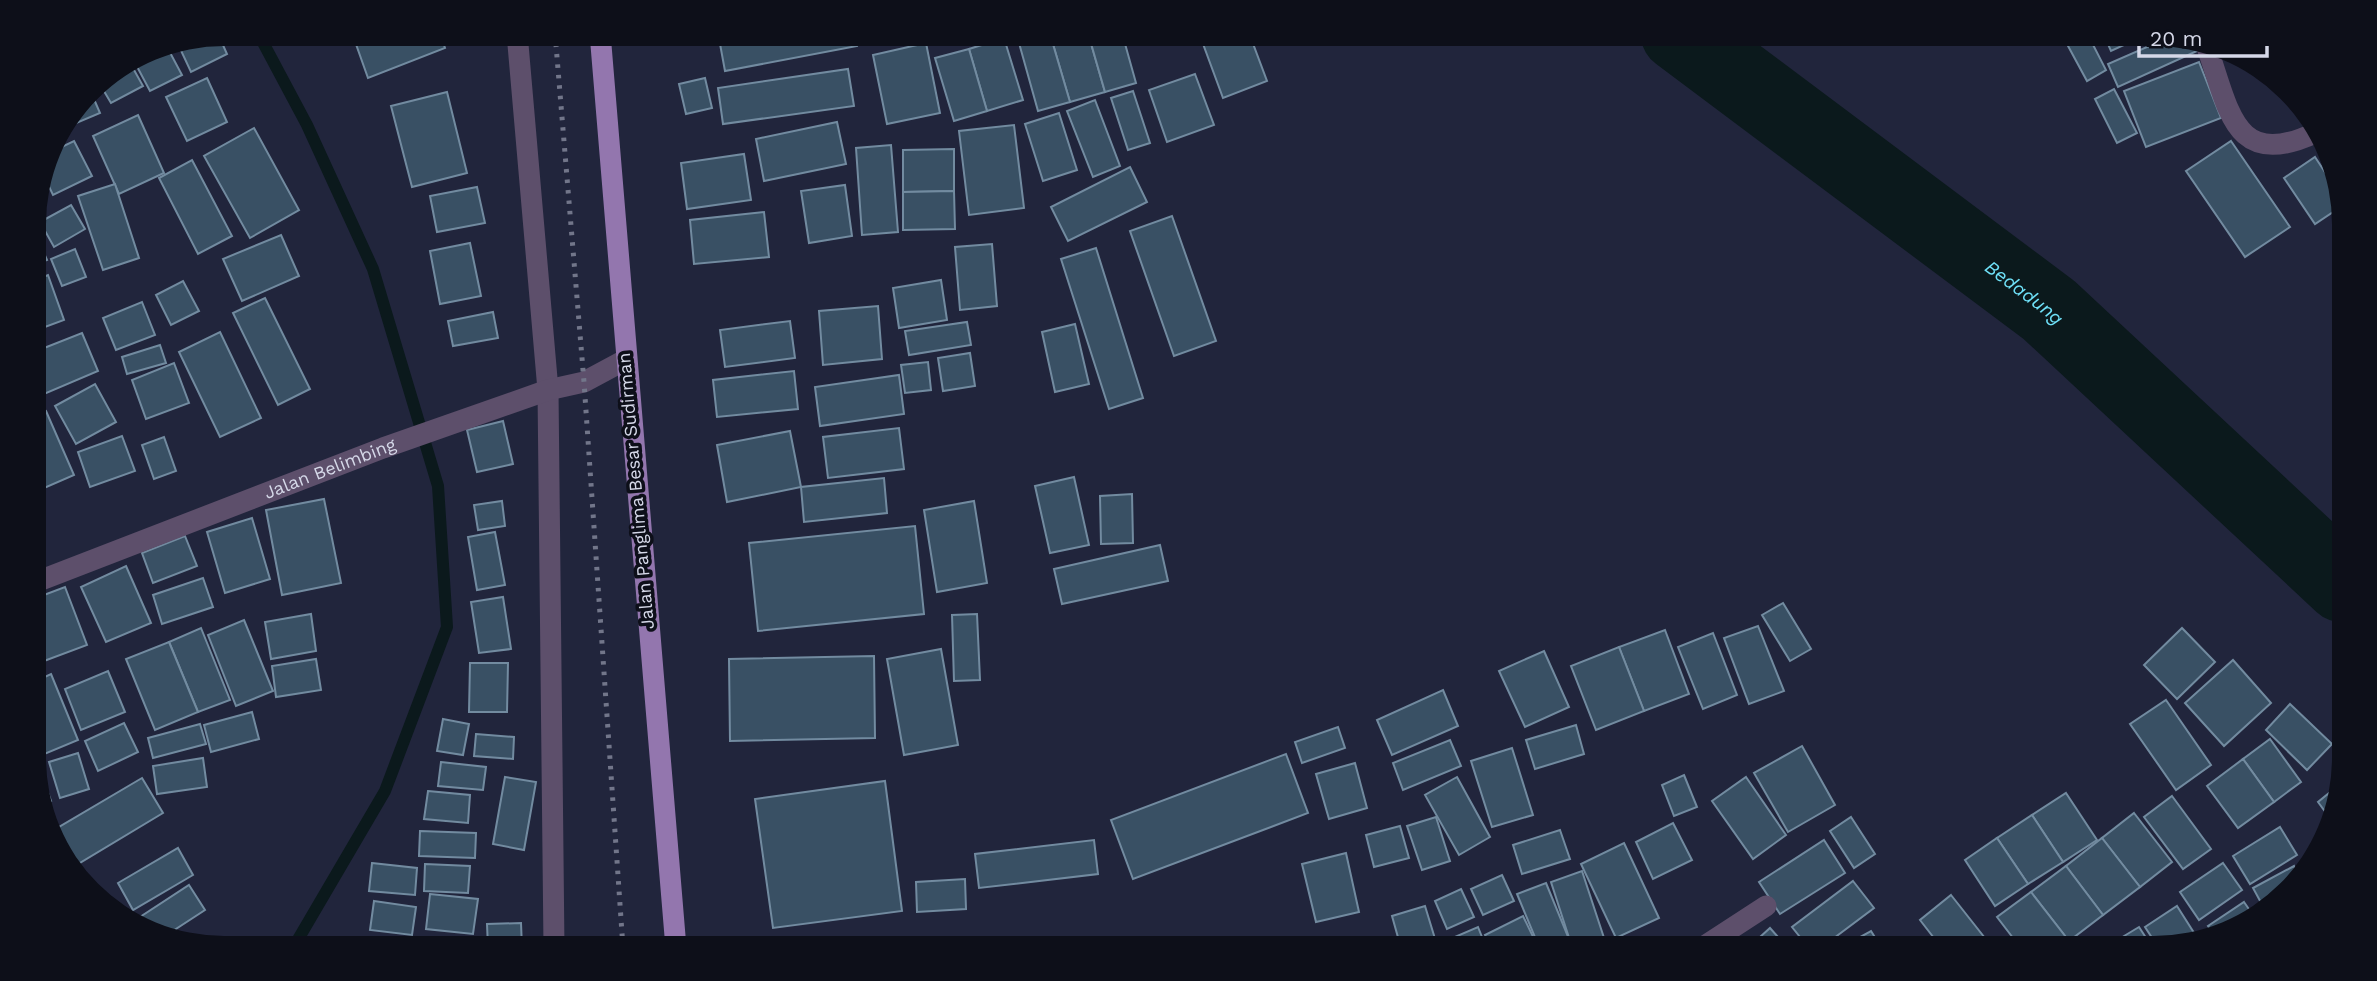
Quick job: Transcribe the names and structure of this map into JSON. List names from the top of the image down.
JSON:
{
  "streets": {
    "main road": ["Jalan Panglima Besar Sudirman"],
    "street": ["Jalan Belimbing"]
  },
  "crossings": [
    ["Jalan Belimbing", "Jalan Panglima Besar Sudirman"]
  ],
  "water": ["Bedadung"],
  "scale_bar": "20 m"
}
